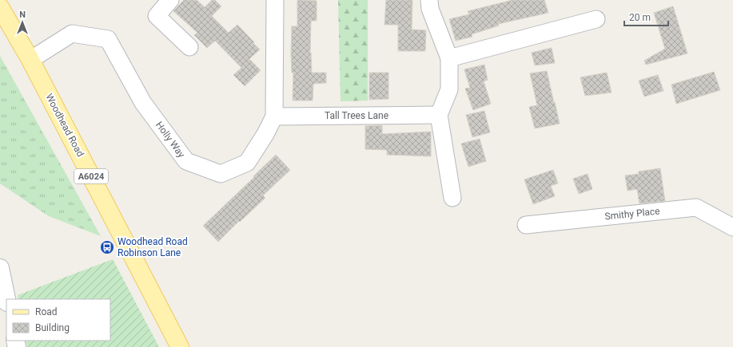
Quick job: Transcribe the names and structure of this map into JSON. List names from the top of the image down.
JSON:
{
  "streets": {
    "main road": ["Woodhead Road", "A6024"],
    "street": ["Tall Trees Lane", "Holly Way", "Smithy Place"]
  },
  "crossings": [
    ["Tall Trees Lane", "Holly Way"],
    ["Woodhead Road", "Holly Way"]
  ],
  "places": {
    "bus stop": ["Woodhead Road Robinson Lane"]
  },
  "legend": ["Road", "Building"],
  "scale_bar": "20 m",
  "north": "top"
}
